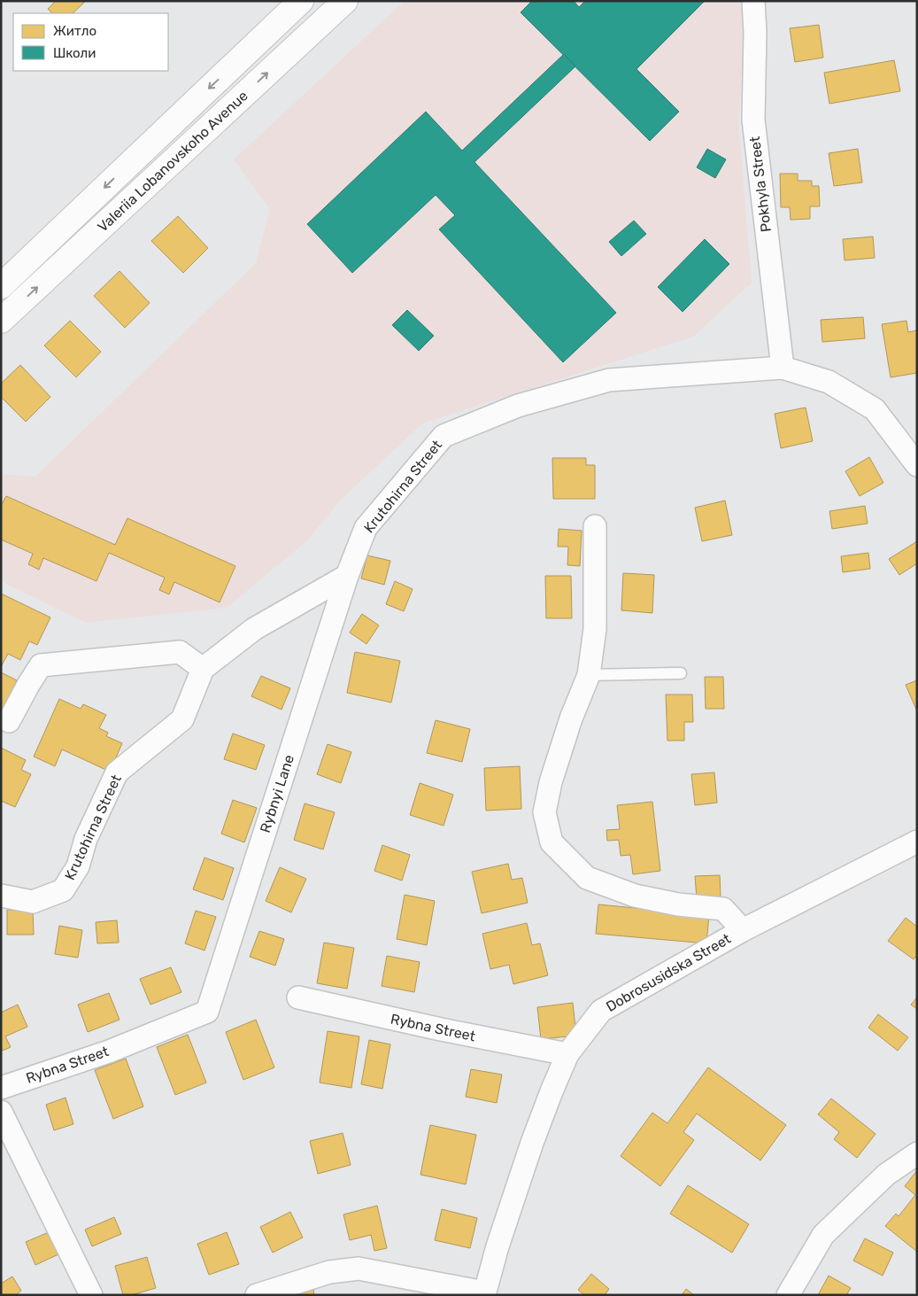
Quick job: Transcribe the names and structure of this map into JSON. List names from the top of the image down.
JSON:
{
  "streets": {
    "main road": ["Valeriia Lobanovskoho Avenue"],
    "street": [
      "Pokhyla Street",
      "Krutohirna Street",
      "Rybnyi Lane",
      "Dobrosusidska Street",
      "Rybna Street"
    ]
  },
  "crossings": [
    ["Pokhyla Street", "Krutohirna Street"],
    ["Krutohirna Street", "Rybnyi Lane"],
    ["Rybnyi Lane", "Rybna Street"],
    ["Dobrosusidska Street", "Rybna Street"]
  ],
  "legend": ["Житло", "Школи"]
}
